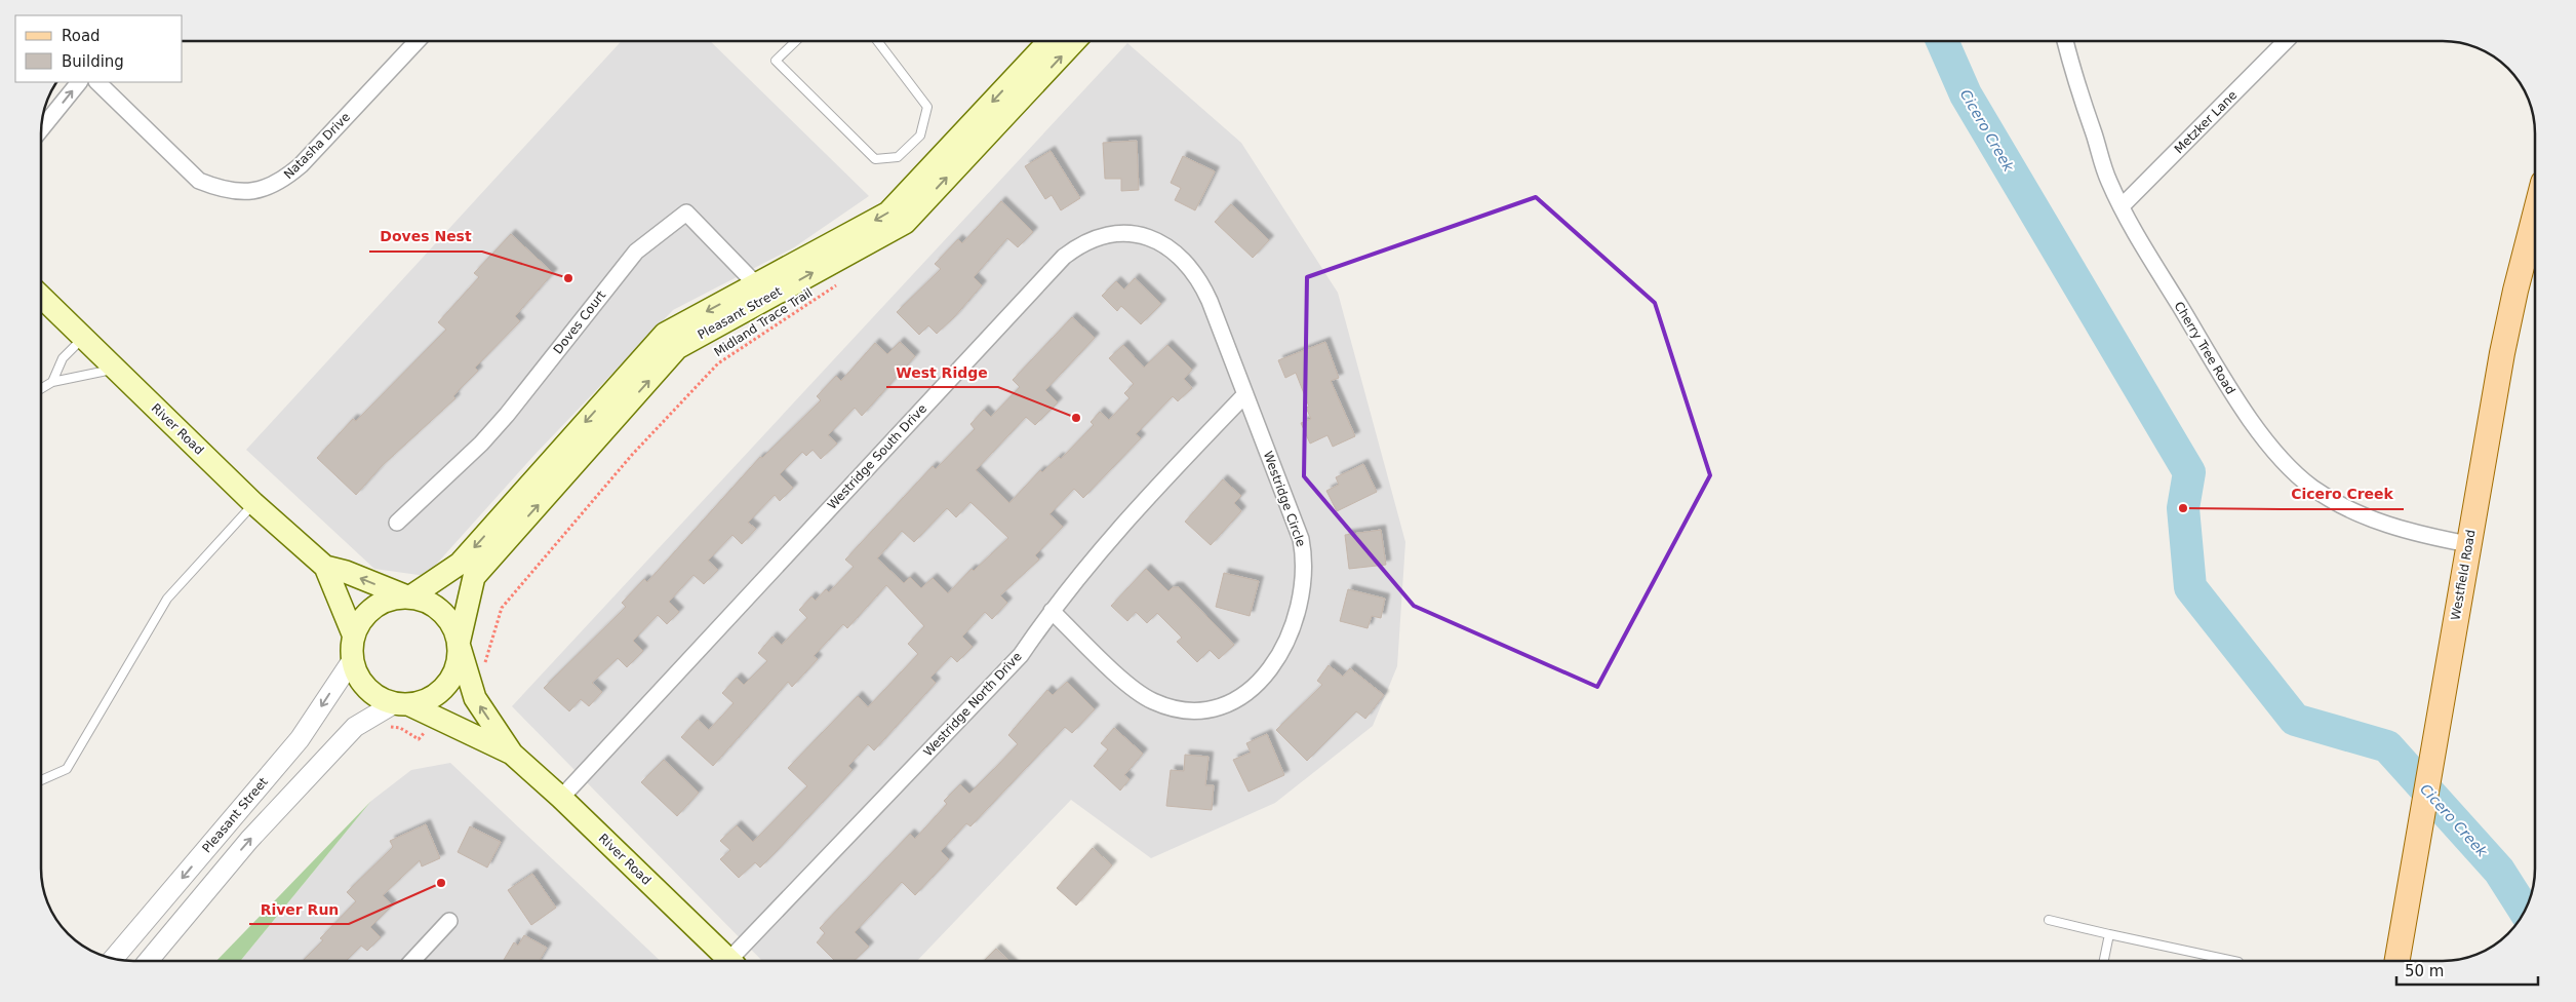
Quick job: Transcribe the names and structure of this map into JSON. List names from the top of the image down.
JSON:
{
  "streets": {
    "main road": ["Pleasant Street", "River Road", "Westfield Road"],
    "street": [
      "Metzker Lane",
      "Natasha Drive",
      "Doves Court",
      "Cherry Tree Road",
      "Westridge South Drive",
      "Westridge Circle",
      "Westridge North Drive"
    ],
    "path": ["Midland Trace Trail"]
  },
  "crossings": [
    ["Metzker Lane", "Cherry Tree Road"],
    ["Pleasant Street", "Doves Court"],
    ["Pleasant Street", "River Road"],
    ["Midland Trace Trail", "River Road"],
    ["Cherry Tree Road", "Westfield Road"],
    ["River Road", "Westridge South Drive"],
    ["Westridge South Drive", "Westridge Circle"],
    ["Westridge South Drive", "Westridge North Drive"],
    ["Westridge Circle", "Westridge North Drive"]
  ],
  "water": ["Cicero Creek"],
  "places": [
    "Doves Nest",
    "West Ridge",
    "Cicero Creek",
    "River Run"
  ],
  "legend": ["Road", "Building"],
  "scale_bar": "50 m"
}
